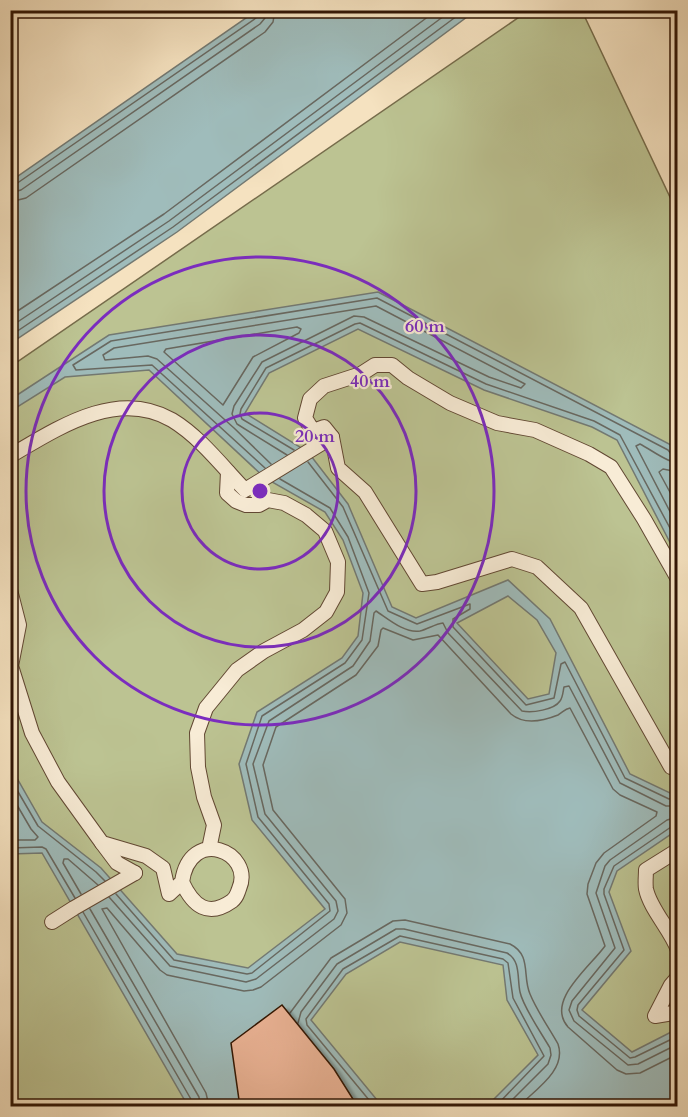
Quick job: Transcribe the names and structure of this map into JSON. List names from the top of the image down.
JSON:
{
  "rings": ["60 m", "40 m", "20 m"]
}
